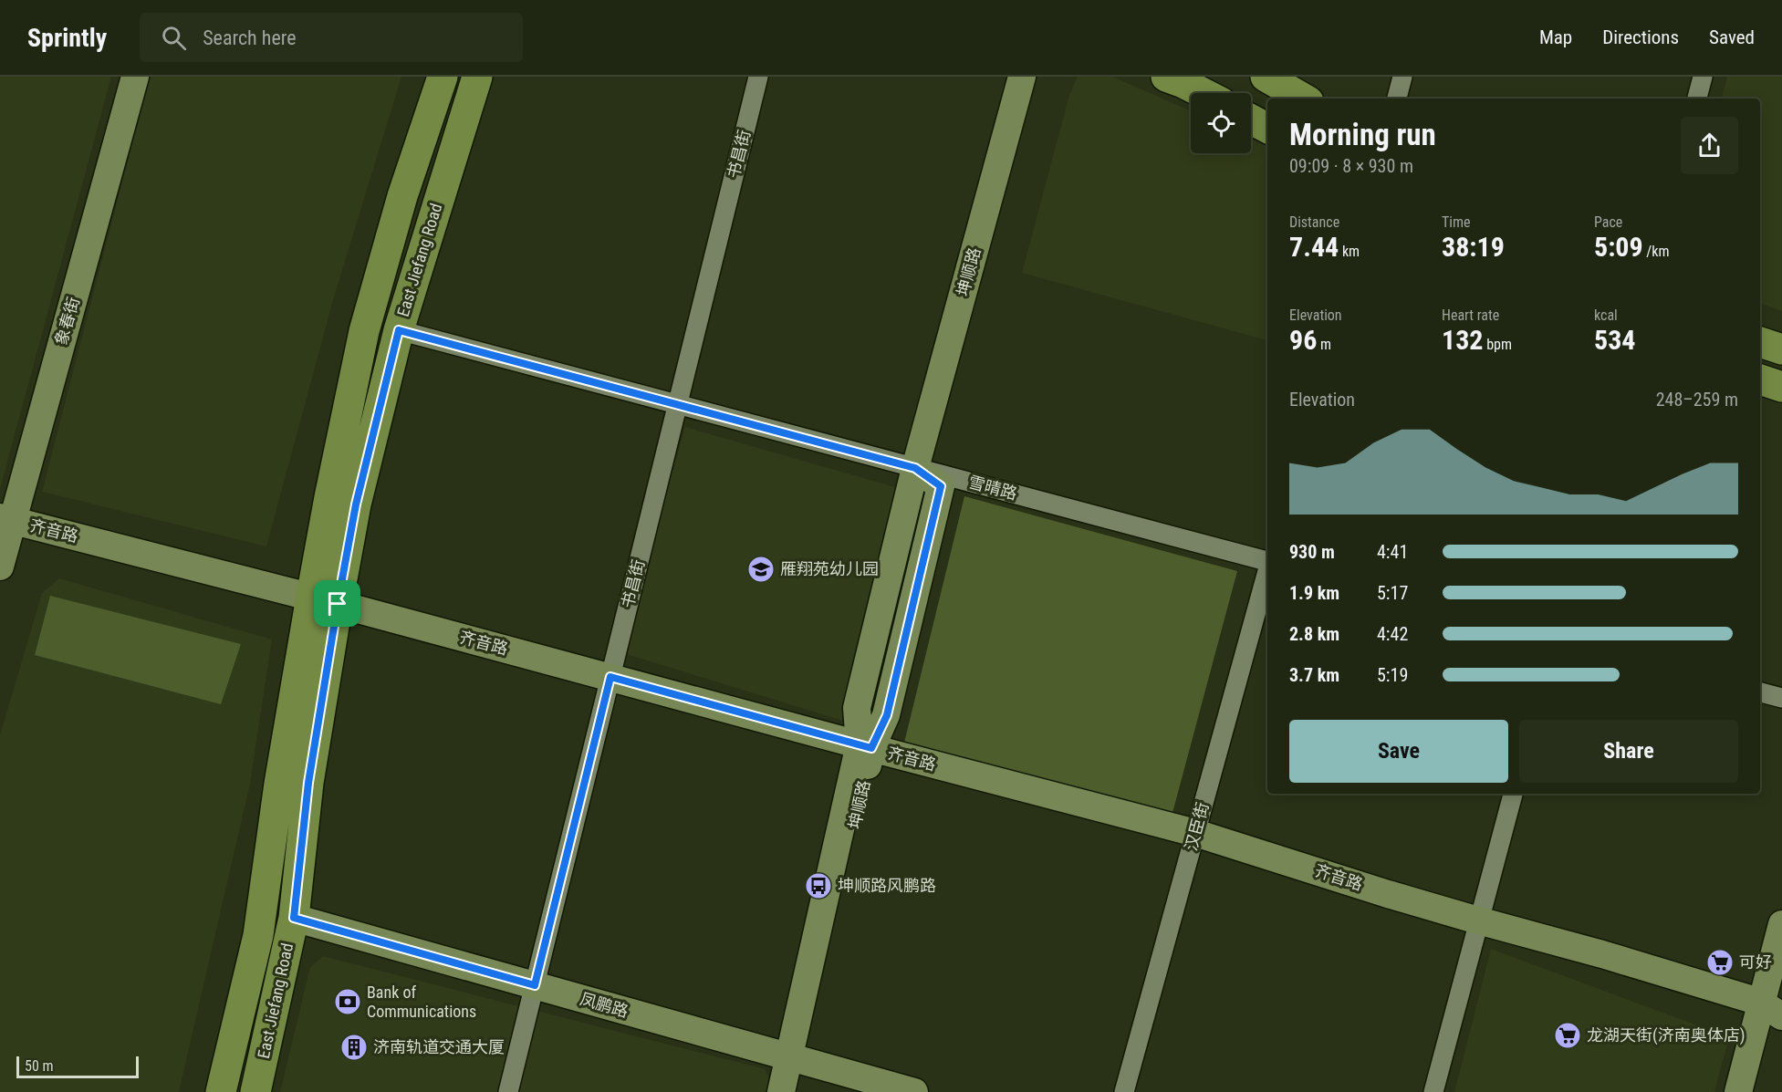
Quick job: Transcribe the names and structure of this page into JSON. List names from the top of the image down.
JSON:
{
  "streets": {
    "main road": ["East Jiefang Road"],
    "street": [
      "书昌街",
      "坤顺路",
      "象春街",
      "雪晴路",
      "齐音路",
      "汉臣街",
      "凤鹏路"
    ]
  },
  "crossings": [
    ["书昌街", "雪晴路"],
    ["书昌街", "齐音路"],
    ["书昌街", "凤鹏路"],
    ["East Jiefang Road", "雪晴路"],
    ["East Jiefang Road", "齐音路"],
    ["East Jiefang Road", "凤鹏路"],
    ["坤顺路", "雪晴路"],
    ["坤顺路", "齐音路"],
    ["坤顺路", "凤鹏路"],
    ["象春街", "齐音路"],
    ["齐音路", "汉臣街"]
  ],
  "places": {
    "school or university": ["雁翔苑幼儿园"],
    "bus stop": ["坤顺路风鹏路"],
    "supermarket": ["可好", "龙湖天街(济南奥体店)"],
    "bank": ["Bank of Communications"],
    "building": ["济南轨道交通大厦"]
  },
  "scale_bar": "50 m",
  "page": {
    "header": "Sprintly",
    "search": "Search here",
    "nav": ["Map", "Directions", "Saved"],
    "heading": ["Morning run", "09:09 · 8 × 930 m"],
    "stats": [
      ["Distance", "7.44 km"],
      ["Time", "38:19"],
      ["Pace", "5:09 /km"],
      ["Elevation", "96 m"],
      ["Heart rate", "132 bpm"],
      ["kcal", "534"]
    ],
    "chart": ["Elevation", "248–259 m"],
    "list": [
      {
        "name": "930 m",
        "note": "4:41"
      },
      {
        "name": "1.9 km",
        "note": "5:17"
      },
      {
        "name": "2.8 km",
        "note": "4:42"
      },
      {
        "name": "3.7 km",
        "note": "5:19"
      }
    ],
    "buttons": ["Save", "Share"],
    "scale": "50 m"
  }
}
